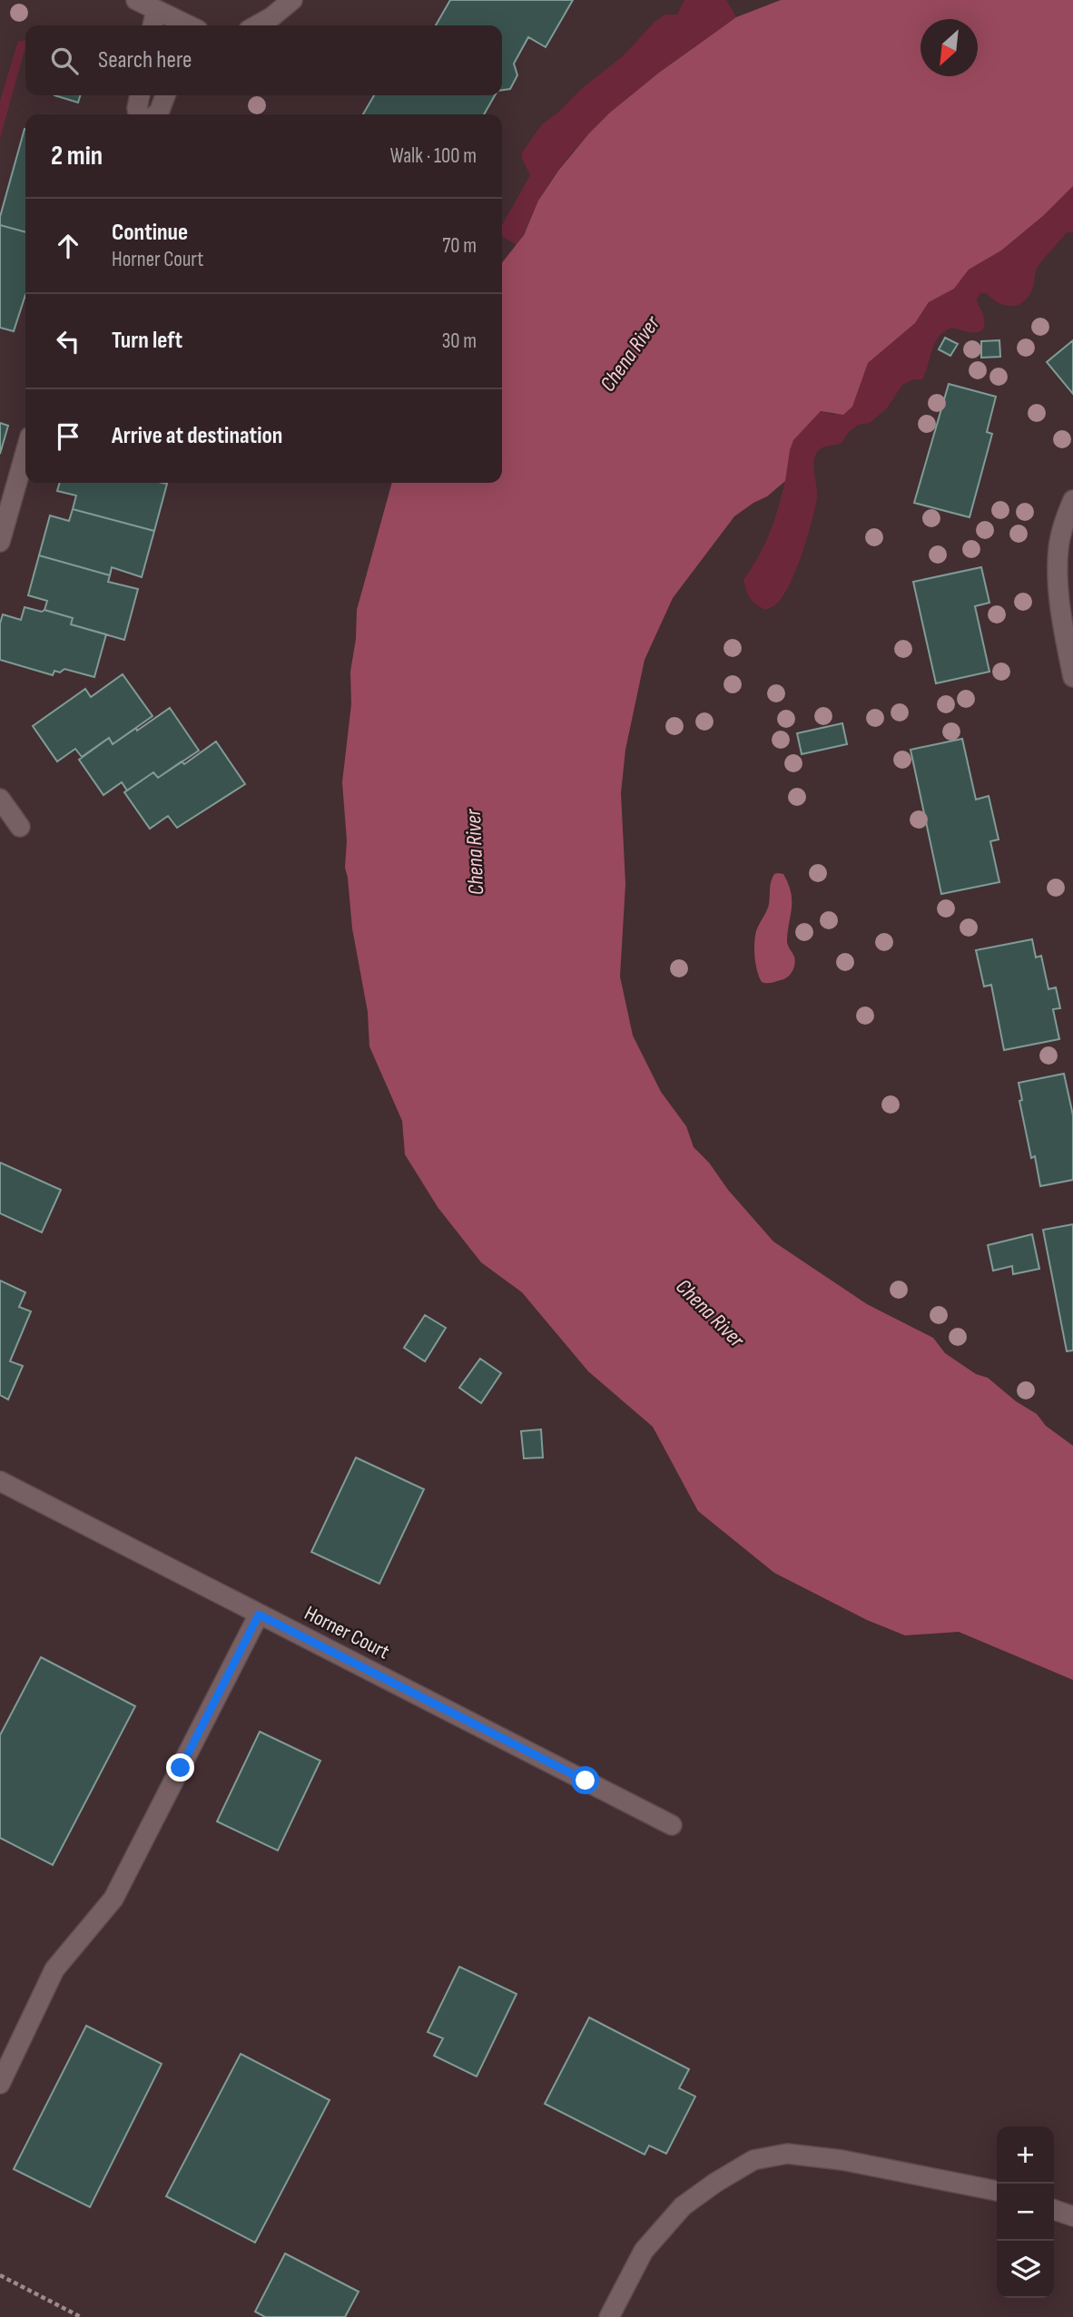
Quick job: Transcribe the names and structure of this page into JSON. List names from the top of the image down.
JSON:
{
  "streets": {
    "street": ["Horner Court"]
  },
  "water": ["Chena River"],
  "north": "bottom left",
  "page": {
    "search": "Search here",
    "heading": ["2 min", "Walk · 100 m"],
    "list": [
      ["Continue", "Horner Court", "70 m"],
      ["Turn left", "30 m"],
      "Arrive at destination"
    ],
    "map_buttons": ["+", "−"]
  }
}
